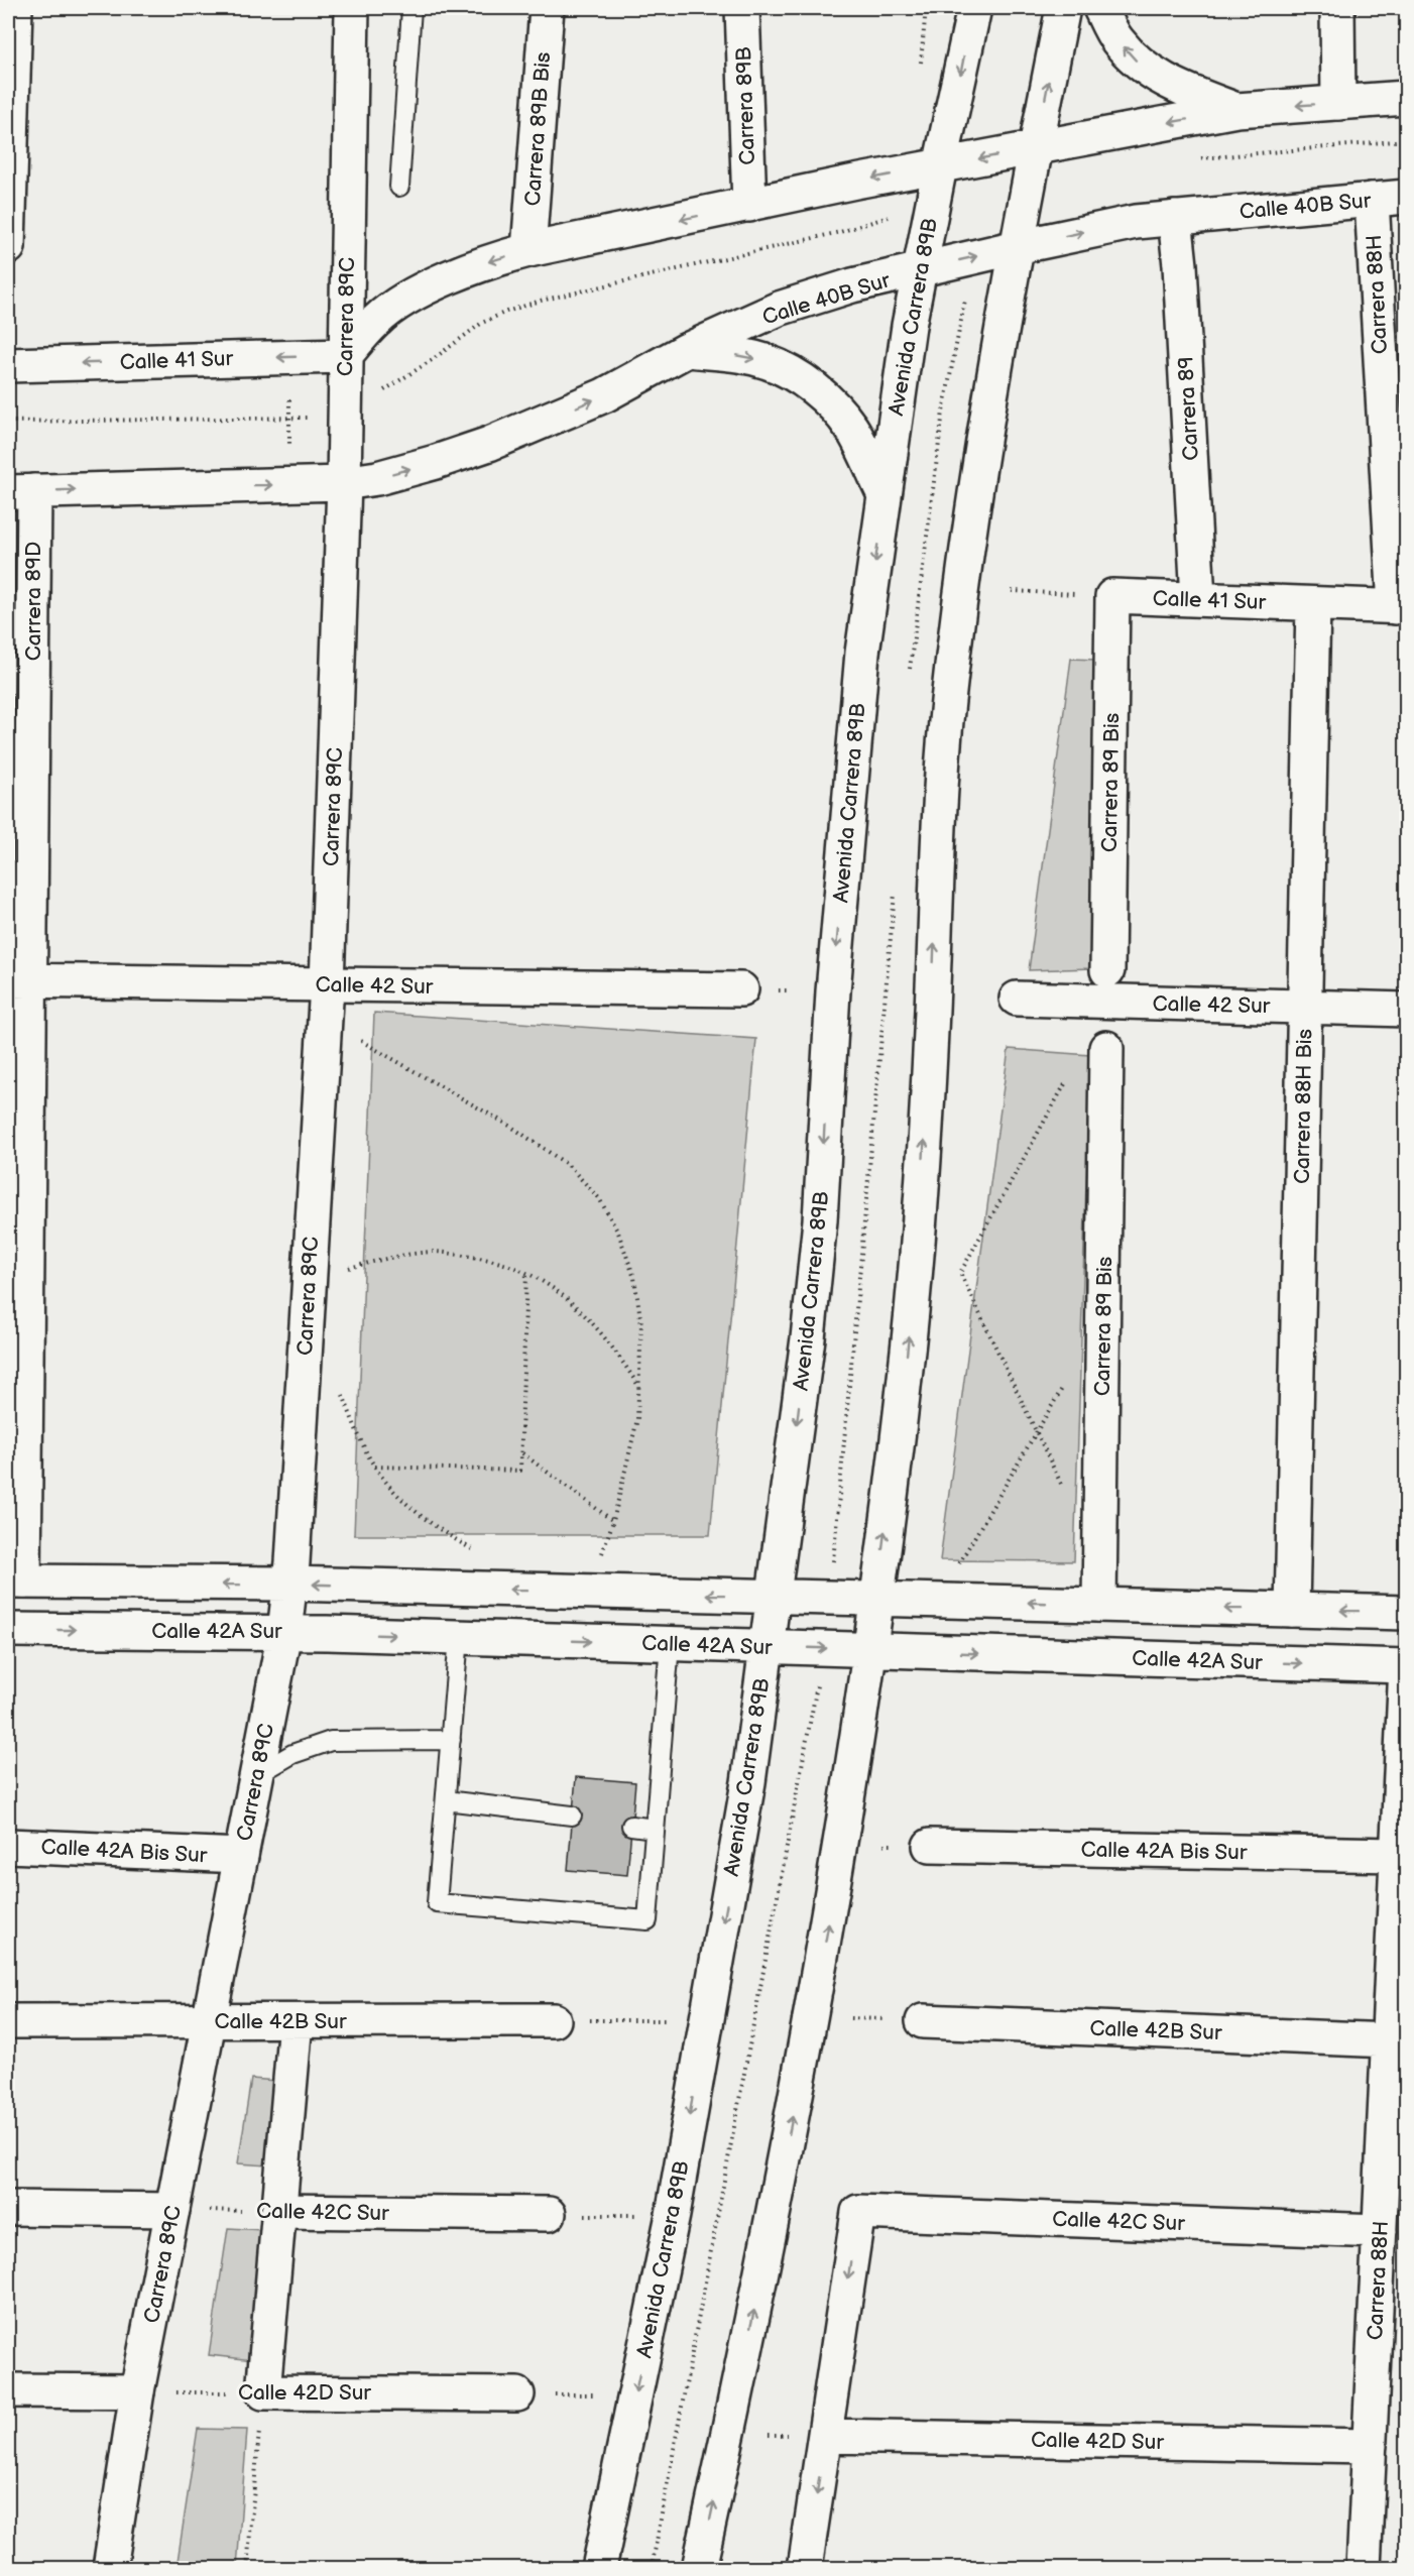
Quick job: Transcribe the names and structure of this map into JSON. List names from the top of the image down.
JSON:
{
  "streets": {
    "street": [
      "Carrera 89B",
      "Carrera 89B Bis",
      "Calle 40B Sur",
      "Carrera 88H",
      "Carrera 89C",
      "Avenida Carrera 89B",
      "Calle 41 Sur",
      "Carrera 89",
      "Carrera 89D",
      "Carrera 89 Bis",
      "Calle 42 Sur",
      "Carrera 88H Bis",
      "Calle 42A Sur",
      "Calle 42A Bis Sur",
      "Calle 42B Sur",
      "Calle 42C Sur",
      "Calle 42D Sur"
    ]
  },
  "crossings": [
    ["Calle 40B Sur", "Carrera 88H"],
    ["Calle 40B Sur", "Carrera 89C"],
    ["Calle 40B Sur", "Avenida Carrera 89B"],
    ["Calle 40B Sur", "Carrera 89"],
    ["Carrera 88H", "Calle 41 Sur"],
    ["Carrera 88H", "Calle 42A Sur"],
    ["Carrera 88H", "Calle 42A Bis Sur"],
    ["Carrera 88H", "Calle 42B Sur"],
    ["Carrera 88H", "Calle 42C Sur"],
    ["Carrera 88H", "Calle 42D Sur"],
    ["Carrera 89C", "Calle 41 Sur"],
    ["Carrera 89C", "Calle 42 Sur"],
    ["Carrera 89C", "Calle 42A Sur"],
    ["Carrera 89C", "Calle 42A Bis Sur"],
    ["Carrera 89C", "Calle 42B Sur"],
    ["Carrera 89C", "Calle 42C Sur"],
    ["Carrera 89C", "Calle 42D Sur"],
    ["Avenida Carrera 89B", "Calle 42A Sur"],
    ["Calle 41 Sur", "Carrera 89"],
    ["Calle 41 Sur", "Carrera 89 Bis"],
    ["Calle 41 Sur", "Carrera 88H Bis"],
    ["Carrera 89D", "Calle 42 Sur"],
    ["Calle 42 Sur", "Carrera 88H Bis"],
    ["Calle 42C Sur", "Calle 42D Sur"]
  ]
}
